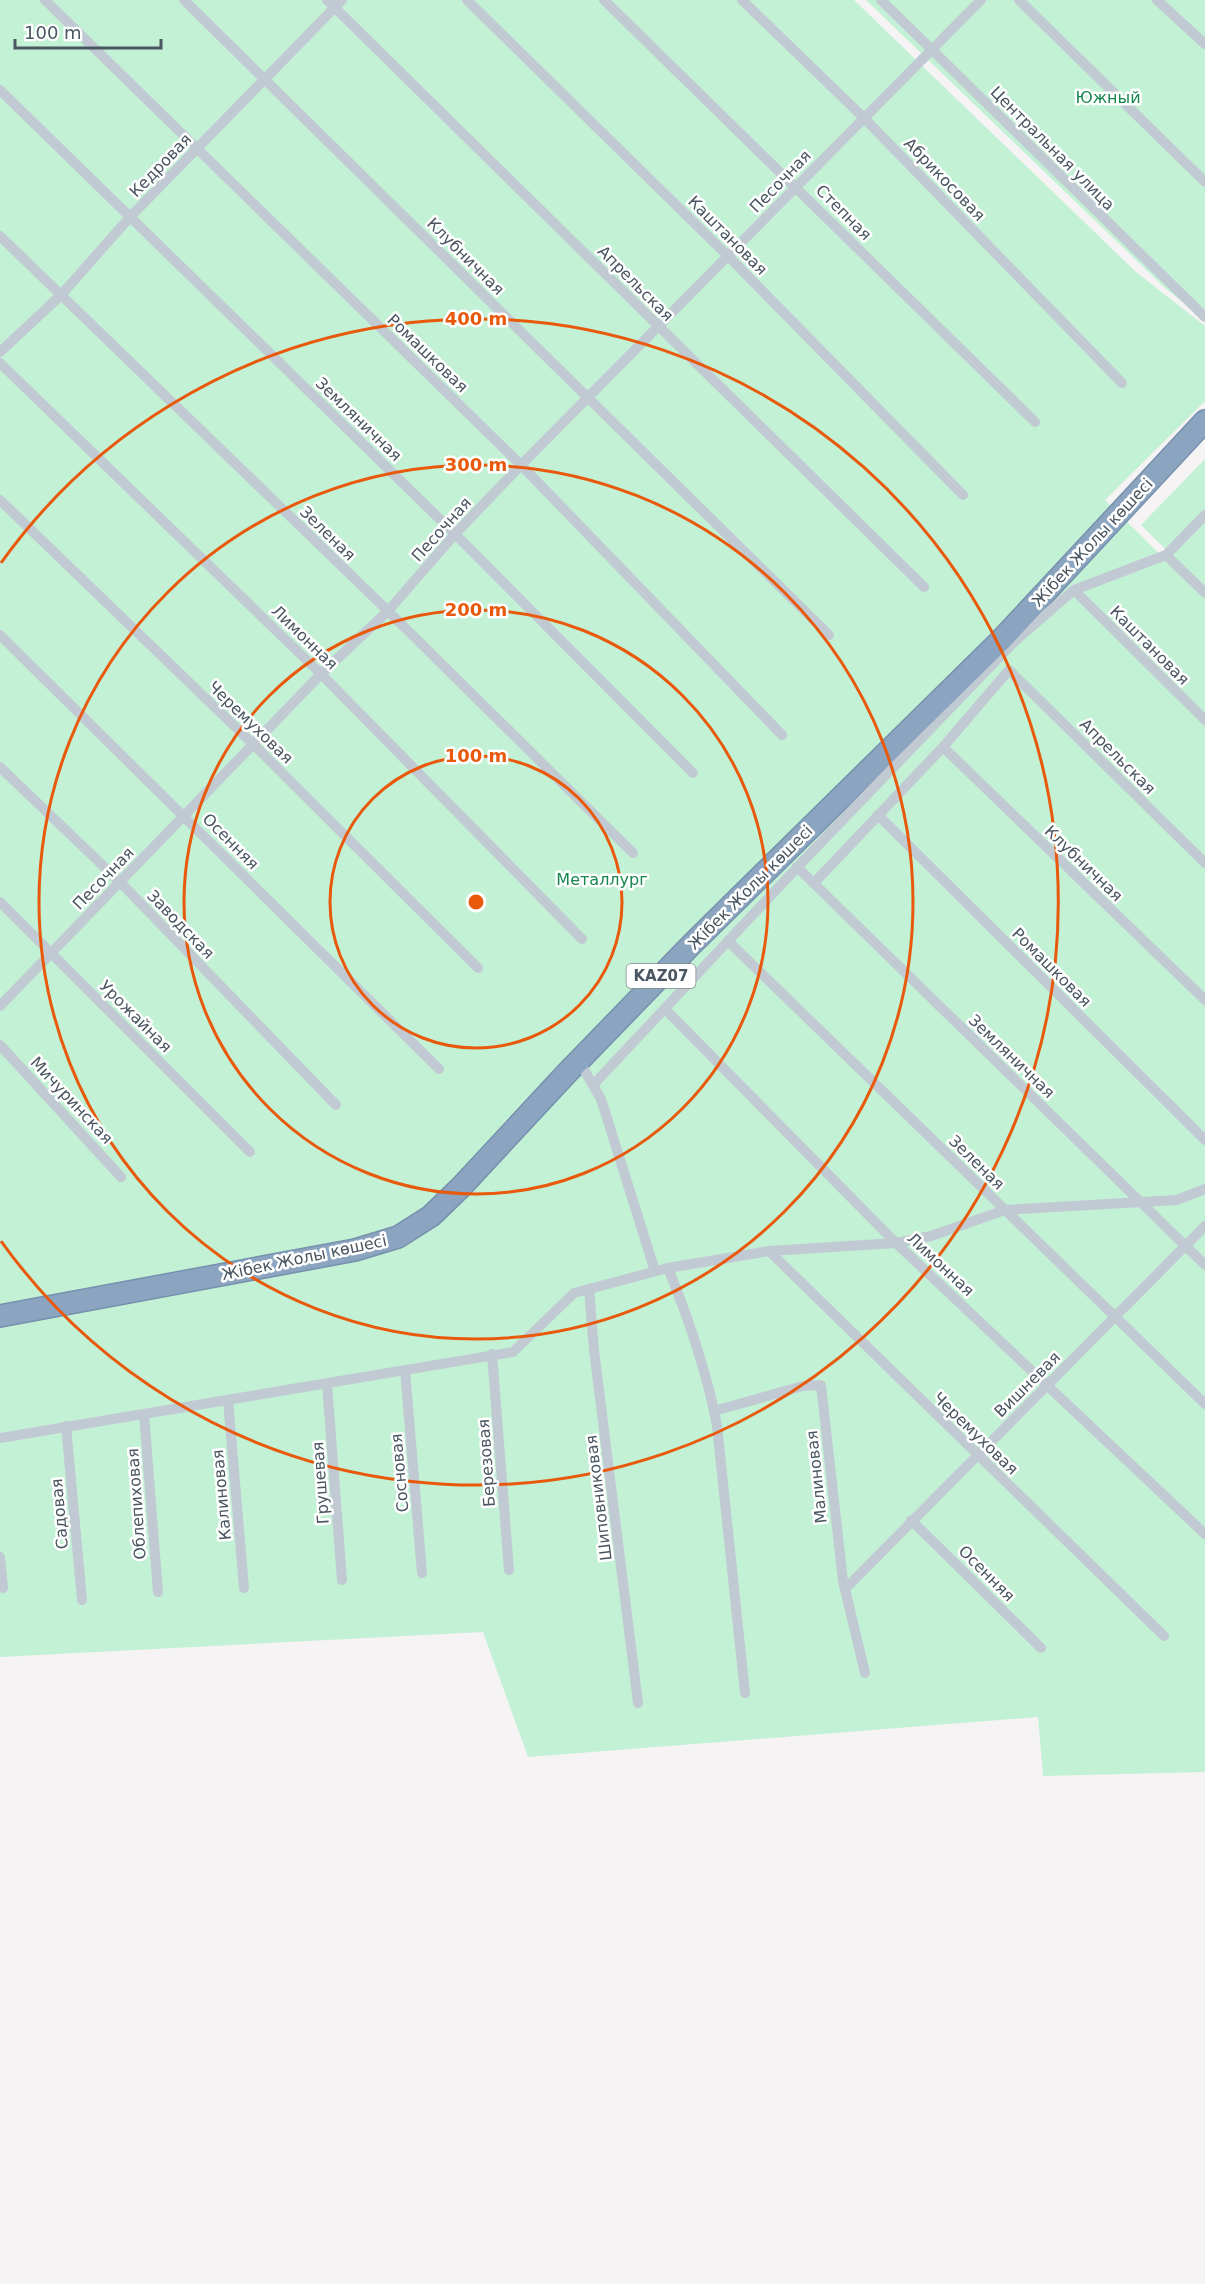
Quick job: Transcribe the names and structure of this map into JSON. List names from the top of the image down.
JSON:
{
  "streets": {
    "highway": ["Жібек Жолы көшесі", "KAZ07"],
    "street": [
      "Центральная улица",
      "Кедровая",
      "Абрикосовая",
      "Песочная",
      "Степная",
      "Каштановая",
      "Клубничная",
      "Апрельская",
      "Ромашковая",
      "Земляничная",
      "Зеленая",
      "Лимонная",
      "Черемуховая",
      "Осенняя",
      "Заводская",
      "Урожайная",
      "Мичуринская",
      "Вишневая",
      "Березовая",
      "Сосновая",
      "Малиновая",
      "Грушевая",
      "Калиновая",
      "Шиповниковая",
      "Облепиховая",
      "Садовая"
    ]
  },
  "crossings": [
    ["Центральная улица", "Песочная"],
    ["Кедровая", "Клубничная"],
    ["Кедровая", "Апрельская"],
    ["Кедровая", "Ромашковая"],
    ["Кедровая", "Земляничная"],
    ["Кедровая", "Зеленая"],
    ["Абрикосовая", "Песочная"],
    ["Песочная", "Степная"],
    ["Песочная", "Каштановая"],
    ["Песочная", "Клубничная"],
    ["Песочная", "Апрельская"],
    ["Песочная", "Ромашковая"],
    ["Песочная", "Земляничная"],
    ["Песочная", "Зеленая"],
    ["Песочная", "Лимонная"],
    ["Песочная", "Черемуховая"],
    ["Песочная", "Осенняя"],
    ["Песочная", "Заводская"],
    ["Песочная", "Урожайная"],
    ["Клубничная", "Апрельская"],
    ["Земляничная", "Вишневая"],
    ["Зеленая", "Вишневая"],
    ["Лимонная", "Вишневая"],
    ["Черемуховая", "Вишневая"],
    ["Осенняя", "Вишневая"],
    ["Вишневая", "Малиновая"]
  ],
  "parks": ["Южный", "Металлург"],
  "scale_bar": "100 m",
  "rings": [
    "400 m",
    "300 m",
    "200 m",
    "100 m"
  ]
}
